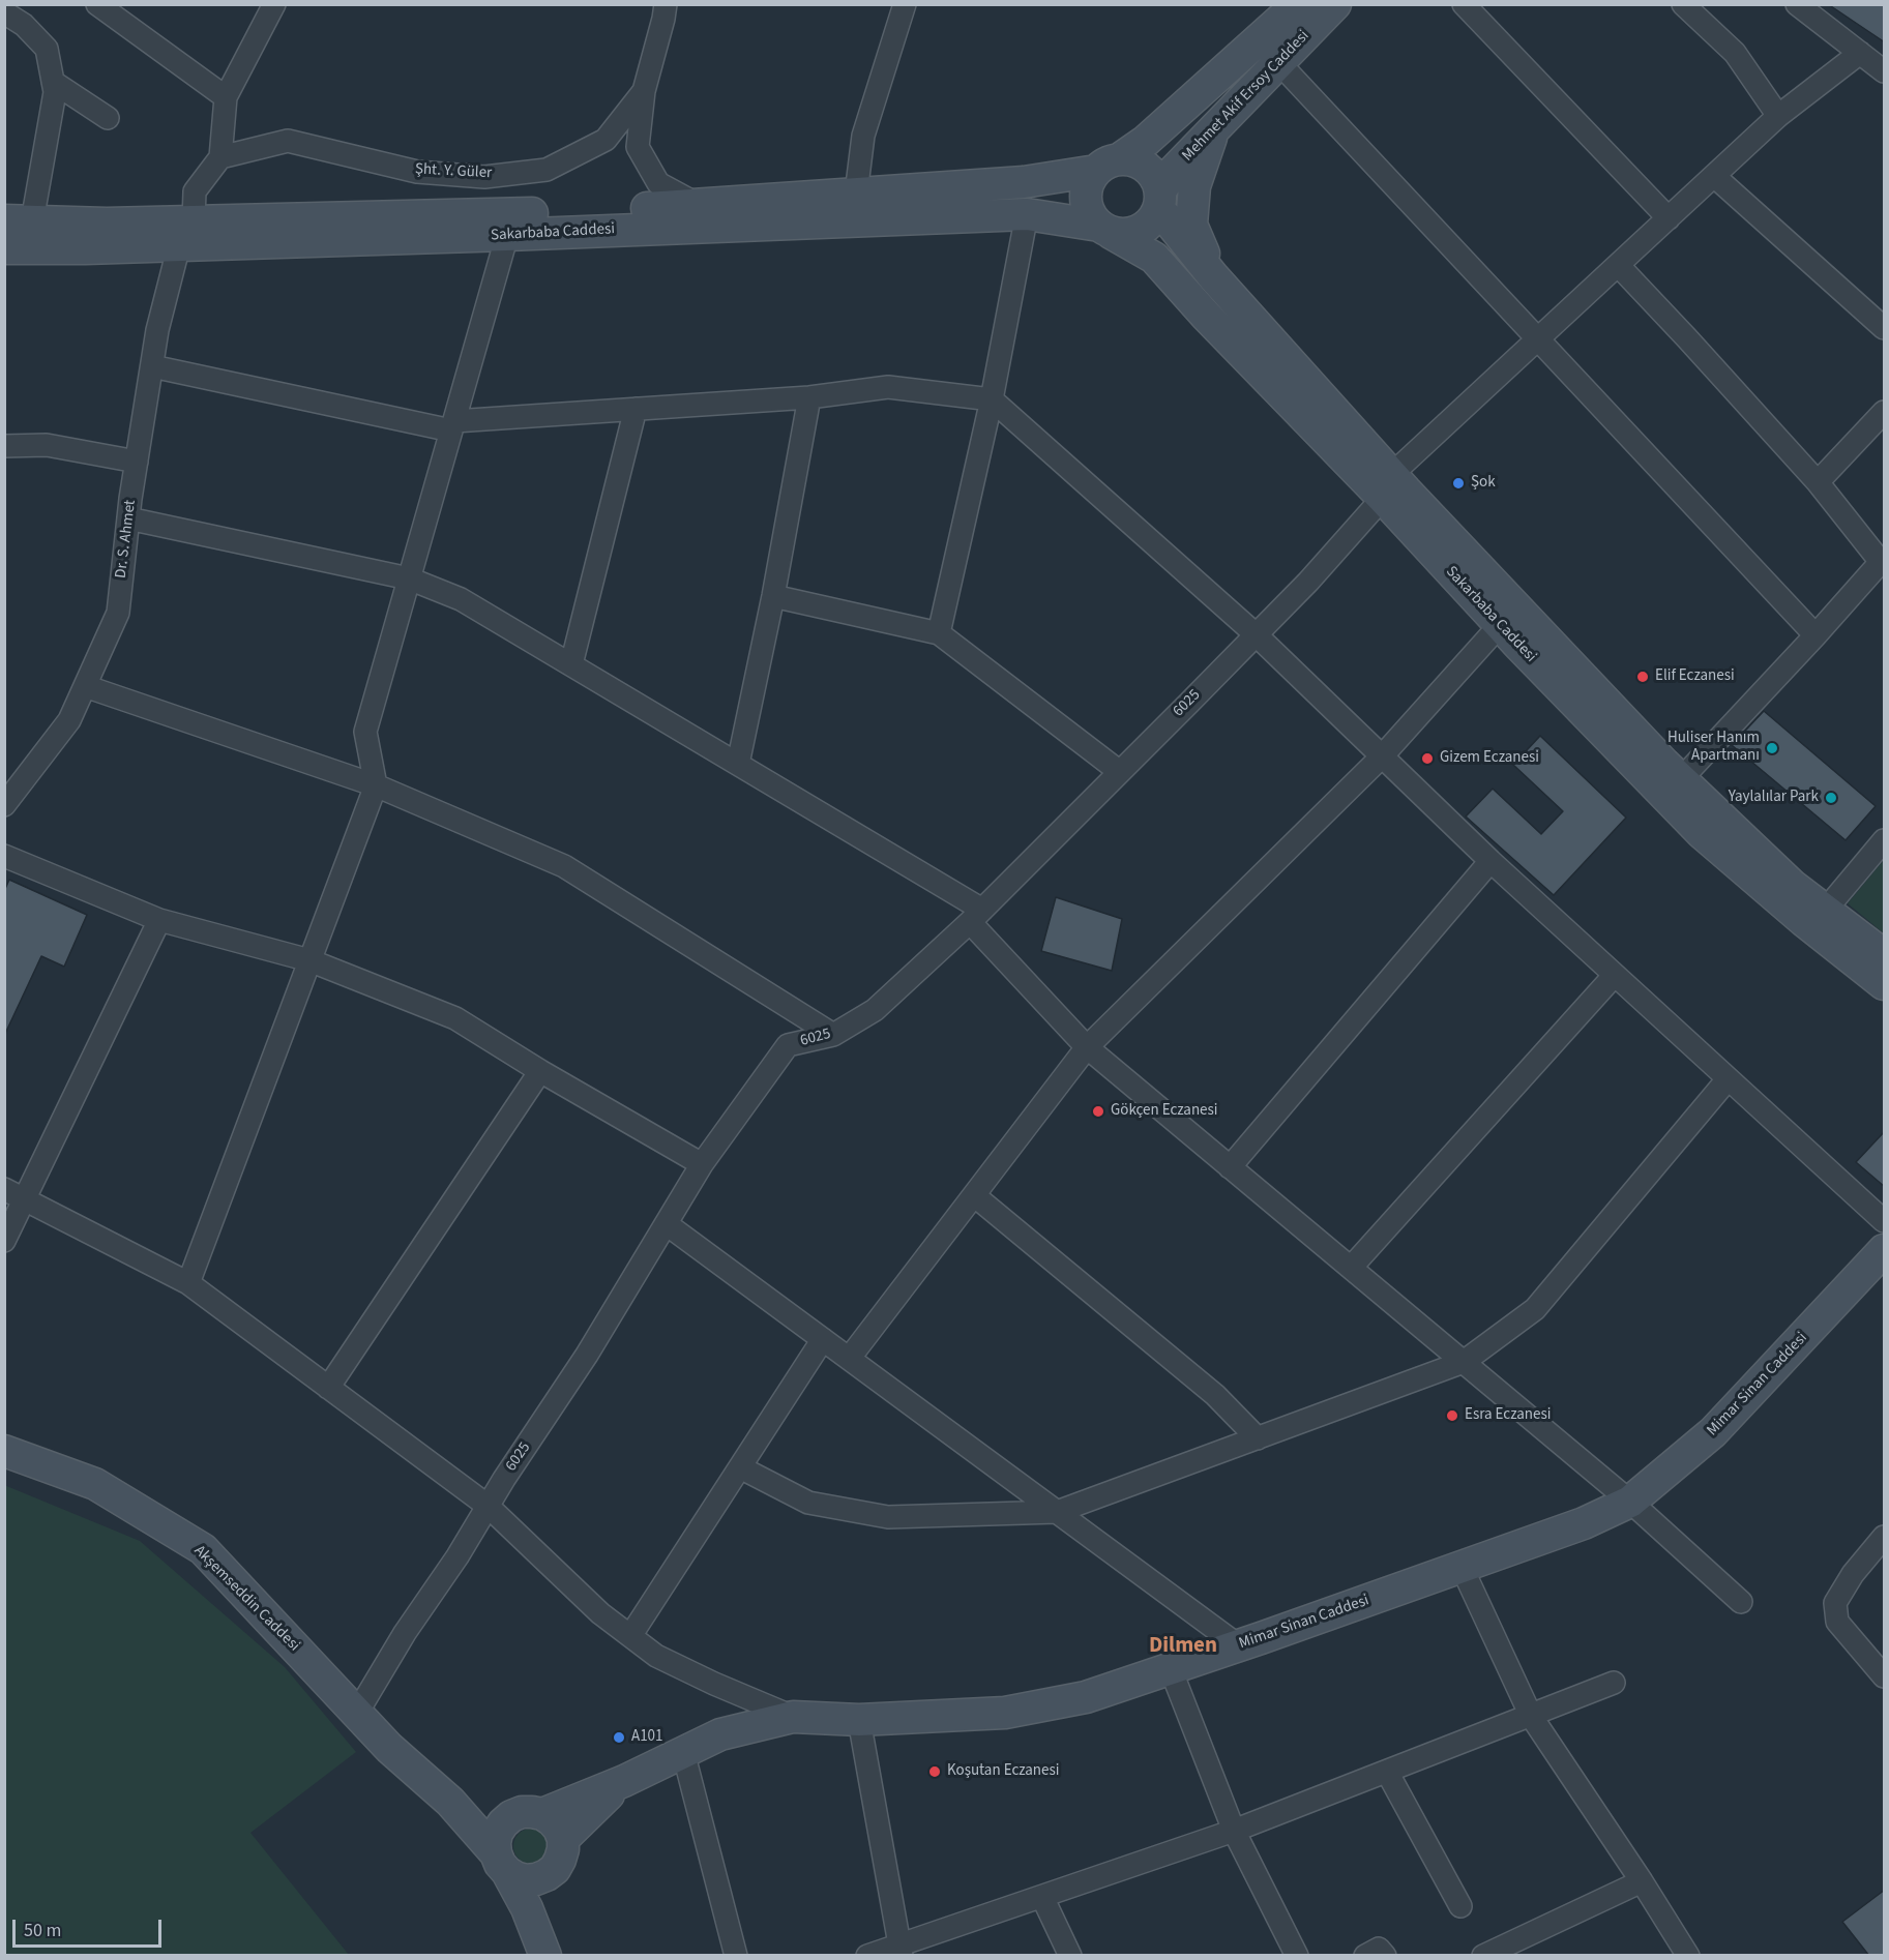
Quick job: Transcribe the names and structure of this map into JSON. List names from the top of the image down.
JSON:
{
  "streets": {
    "main road": [
      "Mehmet Akif Ersoy Caddesi",
      "Sakarbaba Caddesi",
      "Mimar Sinan Caddesi",
      "Akşemseddin Caddesi"
    ],
    "street": ["Şht. Y. Güler", "Dr. S. Ahmet", "6025"]
  },
  "crossings": [
    ["Mehmet Akif Ersoy Caddesi", "Sakarbaba Caddesi"],
    ["Sakarbaba Caddesi", "Dr. S. Ahmet"],
    ["Sakarbaba Caddesi", "6025"],
    ["6025", "Akşemseddin Caddesi"]
  ],
  "districts": ["Dilmen"],
  "places": [
    "Şok",
    "Elif Eczanesi",
    "Huliser Hanım Apartmanı",
    "Gizem Eczanesi",
    "Yaylalılar Park",
    "Gökçen Eczanesi",
    "Esra Eczanesi",
    "A101",
    "Koşutan Eczanesi"
  ],
  "scale_bar": "50 m"
}
